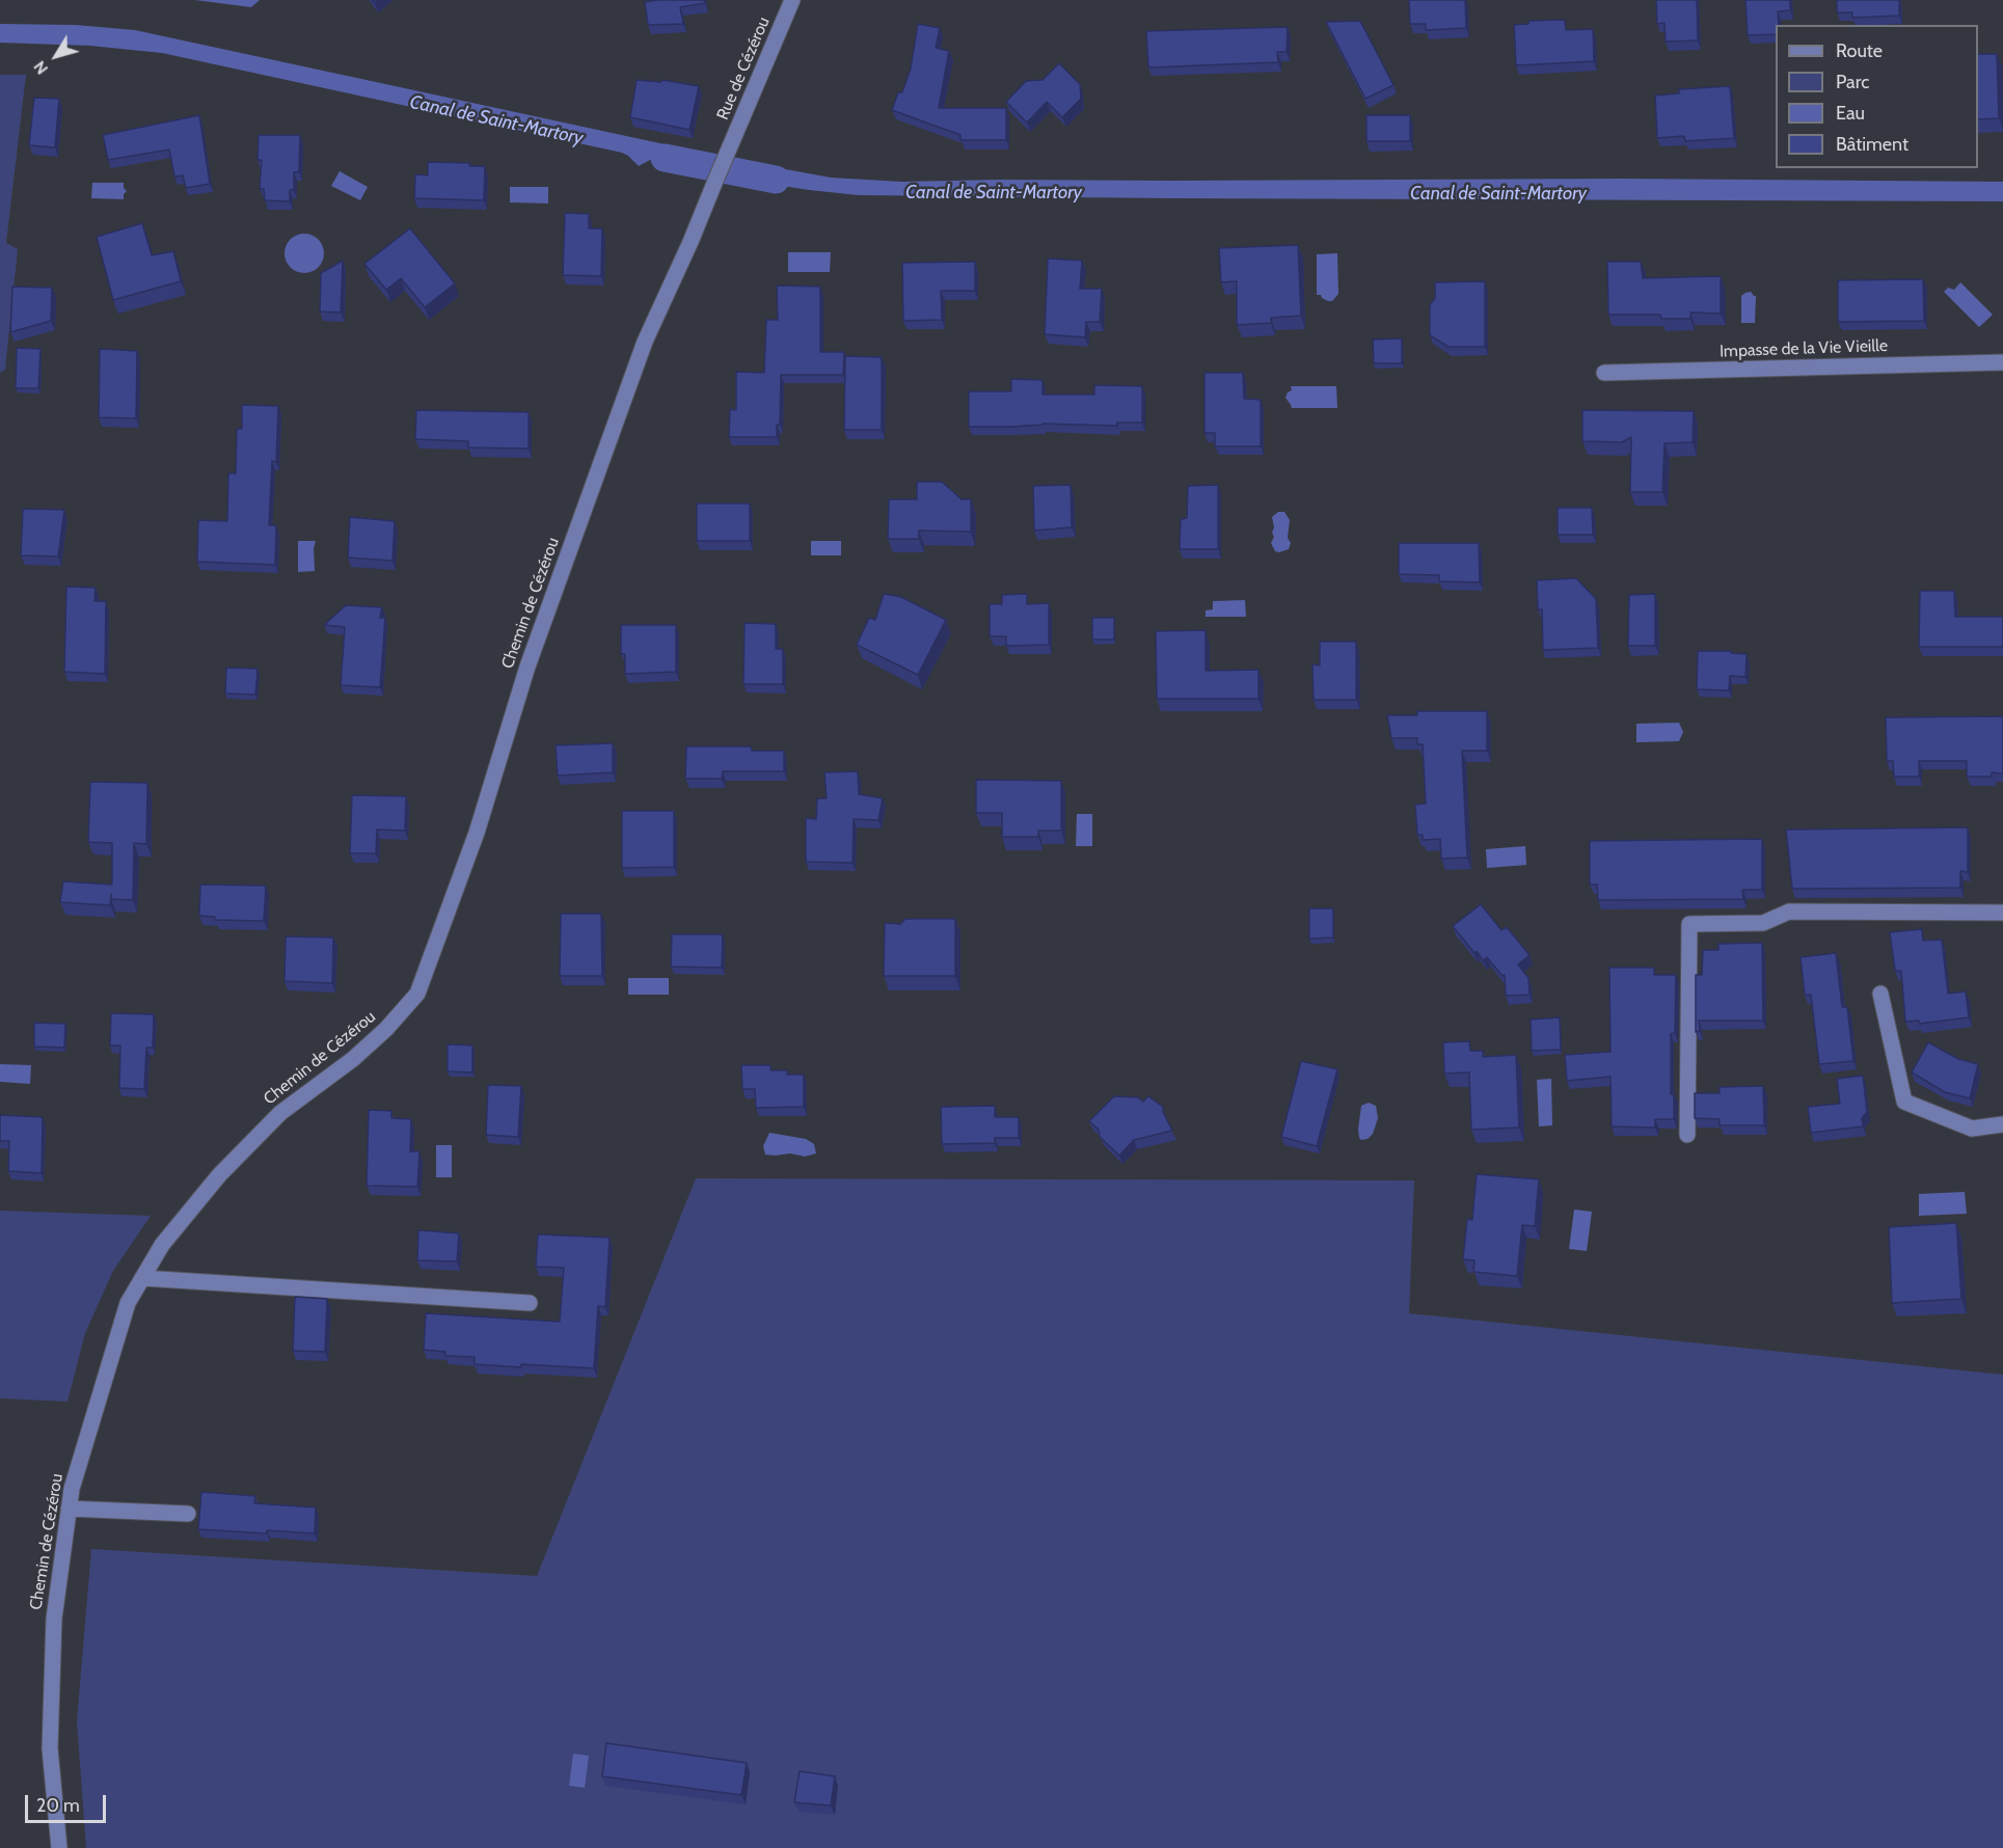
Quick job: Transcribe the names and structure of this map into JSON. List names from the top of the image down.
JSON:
{
  "streets": {
    "street": ["Rue de Cézérou", "Impasse de la Vie Vieille", "Chemin de Cézérou"]
  },
  "crossings": [
    ["Rue de Cézérou", "Chemin de Cézérou"]
  ],
  "water": ["Canal de Saint-Martory"],
  "legend": [
    "Route",
    "Parc",
    "Eau",
    "Bâtiment"
  ],
  "scale_bar": "20 m",
  "north": "bottom left"
}
